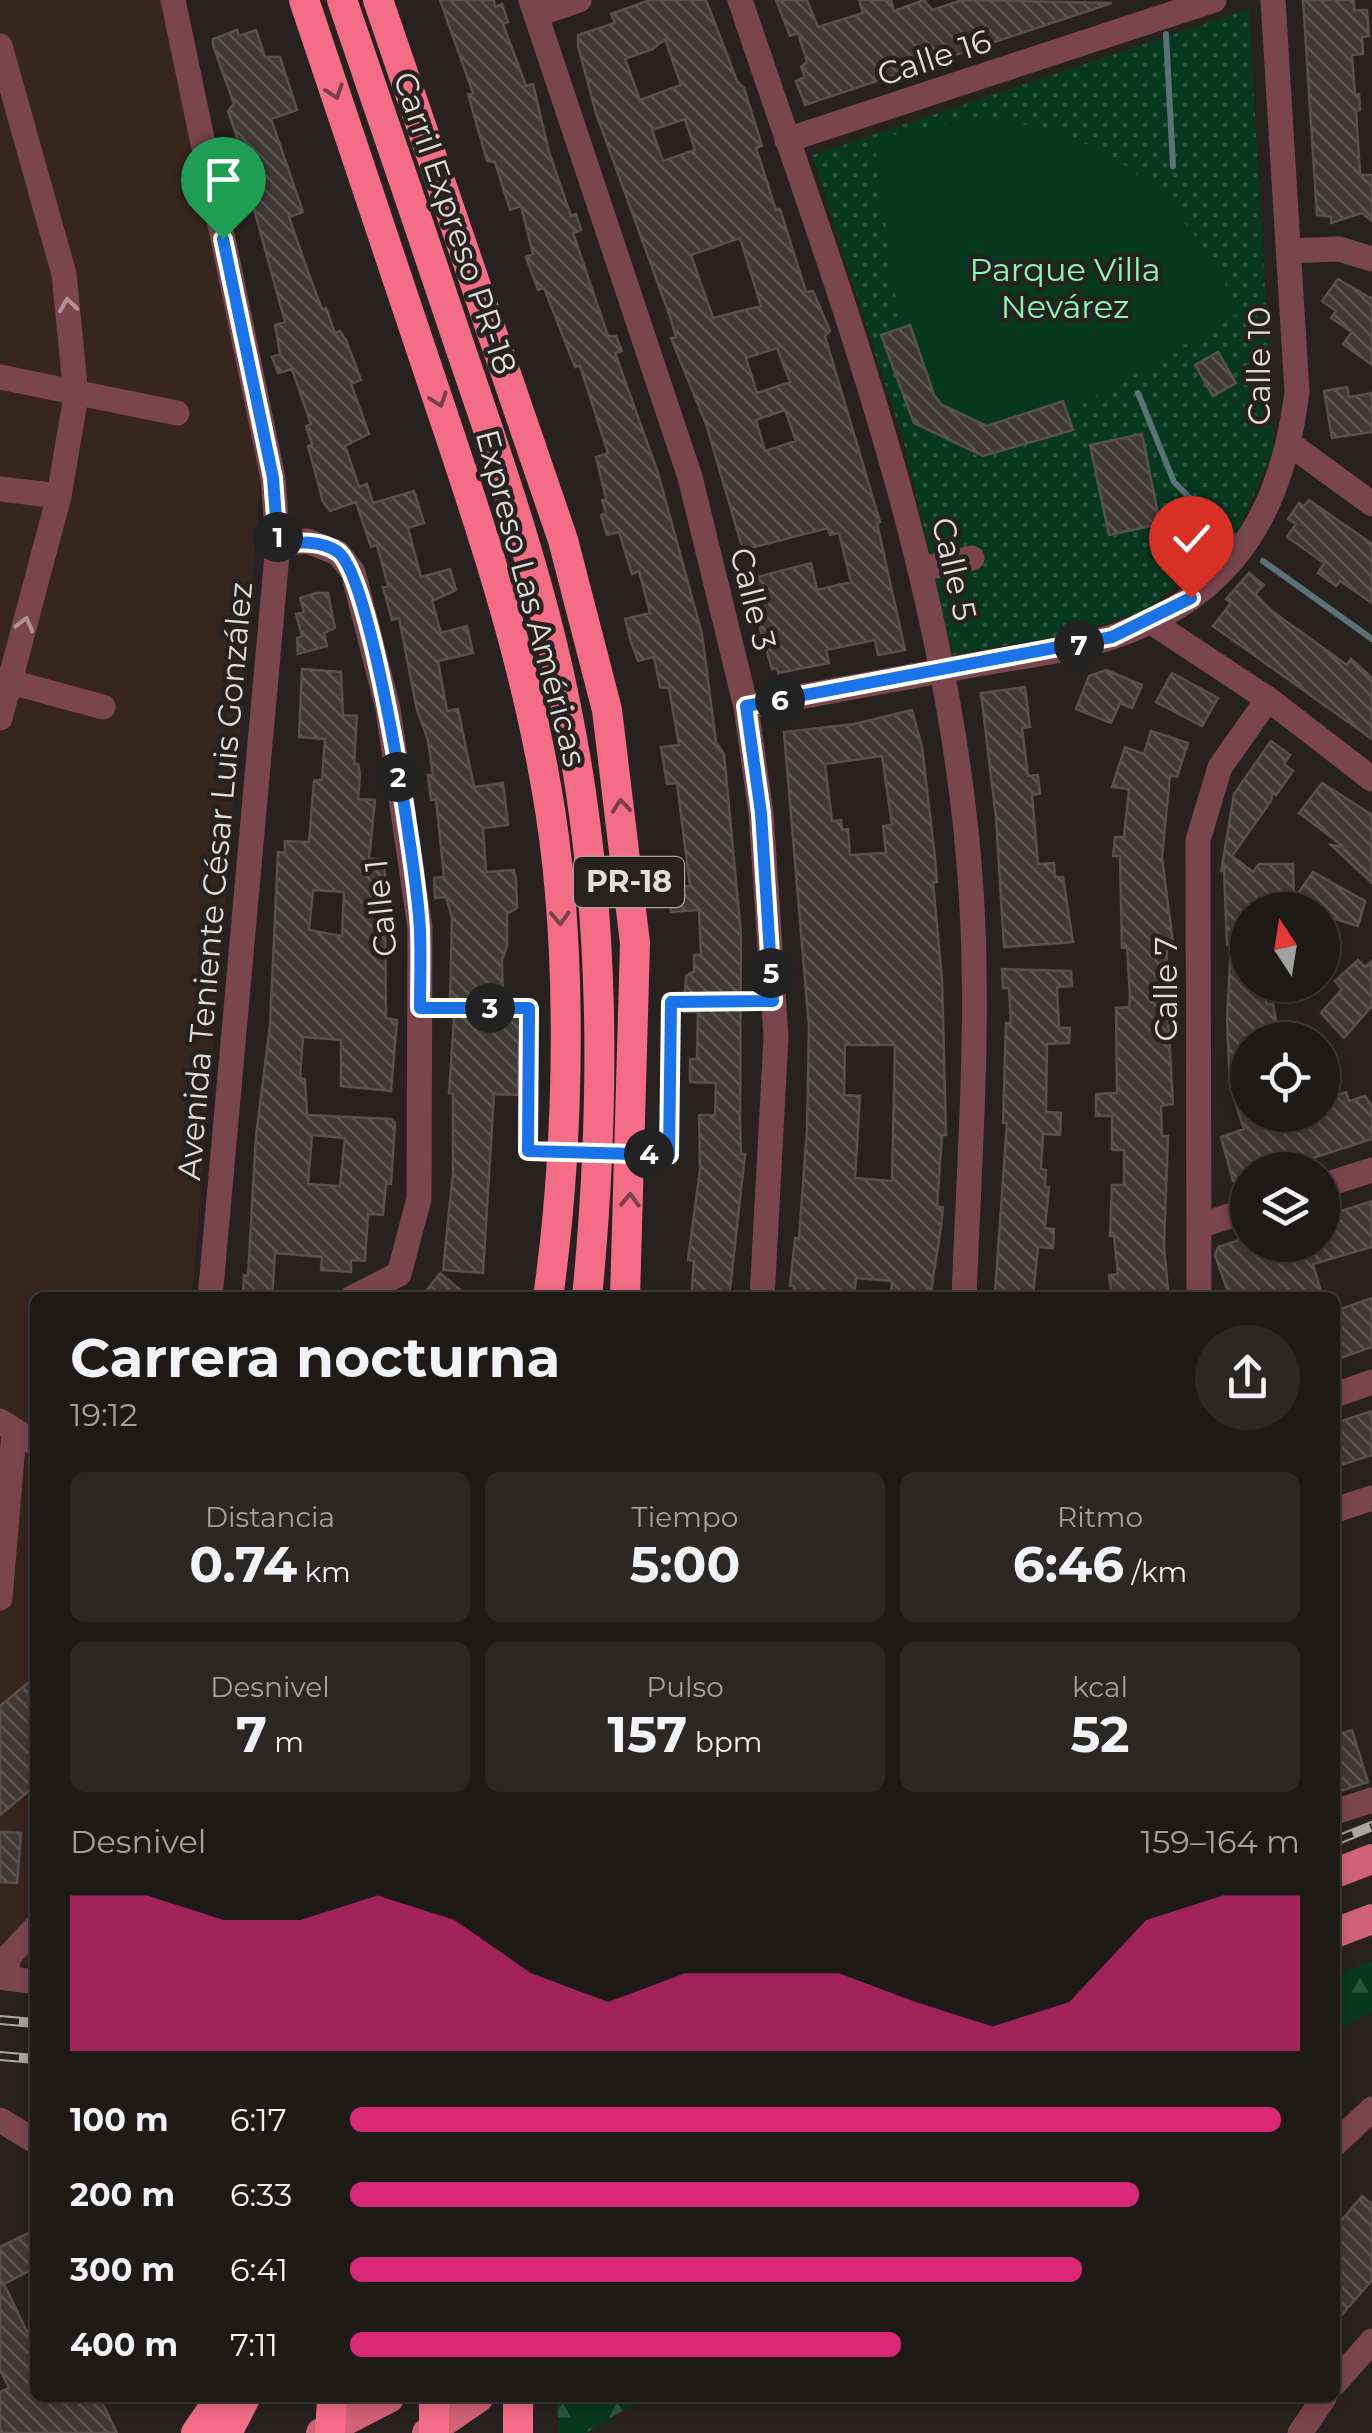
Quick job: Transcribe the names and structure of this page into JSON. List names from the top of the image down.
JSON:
{
  "streets": {
    "highway": ["Carril Expreso PR-18", "Expreso Las Américas", "PR-18"],
    "street": [
      "Calle 16",
      "Calle 10",
      "Calle 5",
      "Calle 3",
      "Avenida Teniente César Luis González",
      "Calle 1",
      "Calle 7"
    ]
  },
  "crossings": [
    ["Calle 16", "Calle 5"],
    ["Calle 10", "Calle 5"],
    ["Calle 10", "Calle 3"],
    ["Avenida Teniente César Luis González", "Calle 1"]
  ],
  "parks": ["Parque Villa Nevárez"],
  "north": "top",
  "page": {
    "pins": [
      "1",
      "7",
      "6",
      "2",
      "5",
      "3",
      "4"
    ],
    "heading": ["Carrera nocturna", "19:12"],
    "stats": [
      ["Distancia", "0.74 km"],
      ["Tiempo", "5:00"],
      ["Ritmo", "6:46 /km"],
      ["Desnivel", "7 m"],
      ["Pulso", "157 bpm"],
      ["kcal", "52"]
    ],
    "chart": ["Desnivel", "159–164 m"],
    "list": [
      {
        "name": "100 m",
        "note": "6:17"
      },
      {
        "name": "200 m",
        "note": "6:33"
      },
      {
        "name": "300 m",
        "note": "6:41"
      },
      {
        "name": "400 m",
        "note": "7:11"
      }
    ]
  }
}
